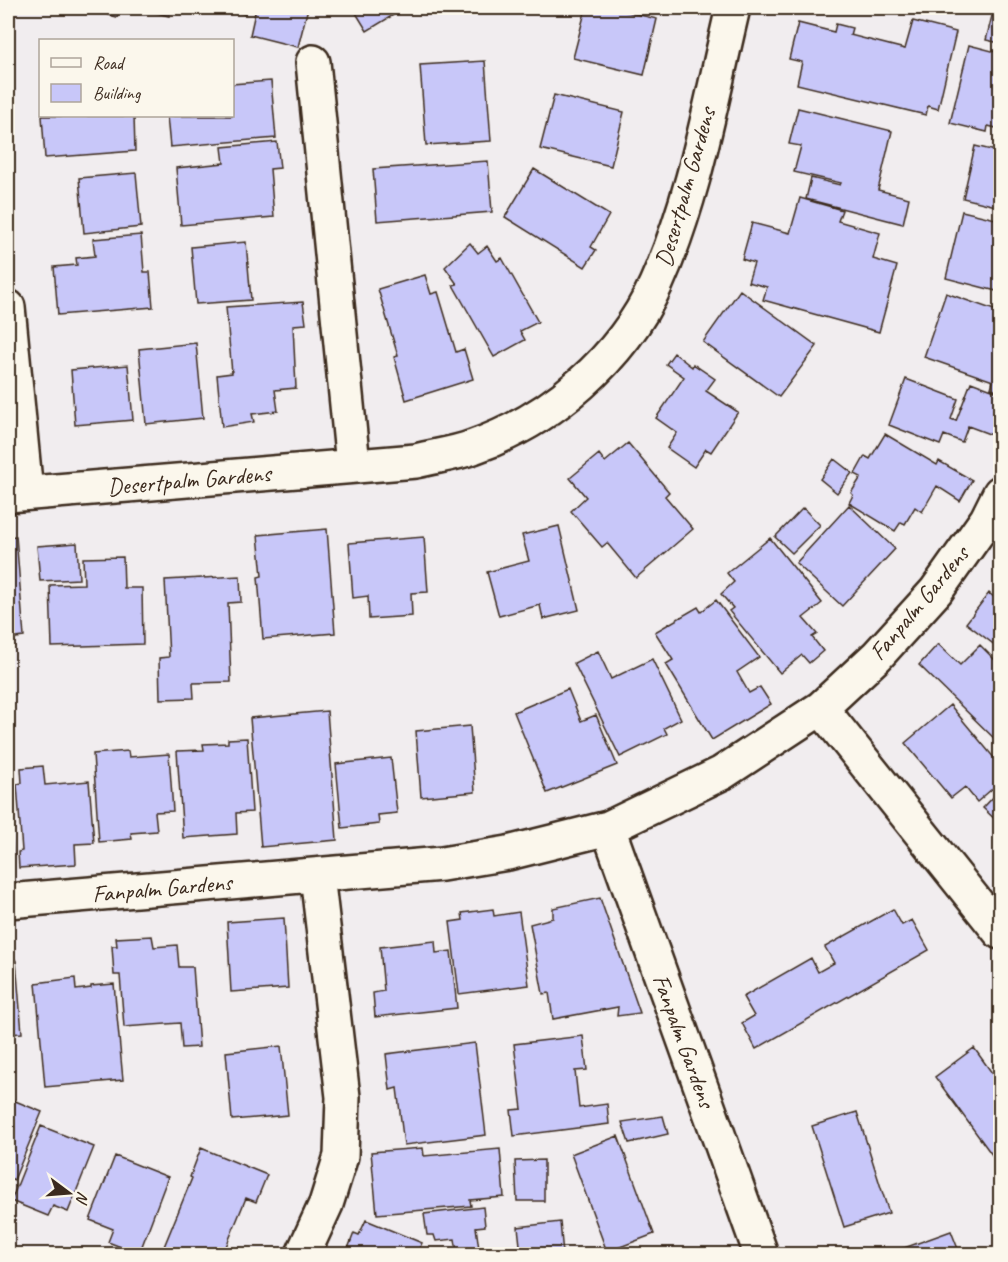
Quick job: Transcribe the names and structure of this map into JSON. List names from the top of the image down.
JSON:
{
  "streets": {
    "street": ["Desertpalm Gardens", "Fanpalm Gardens"]
  },
  "legend": ["Road", "Building"],
  "north": "right"
}
